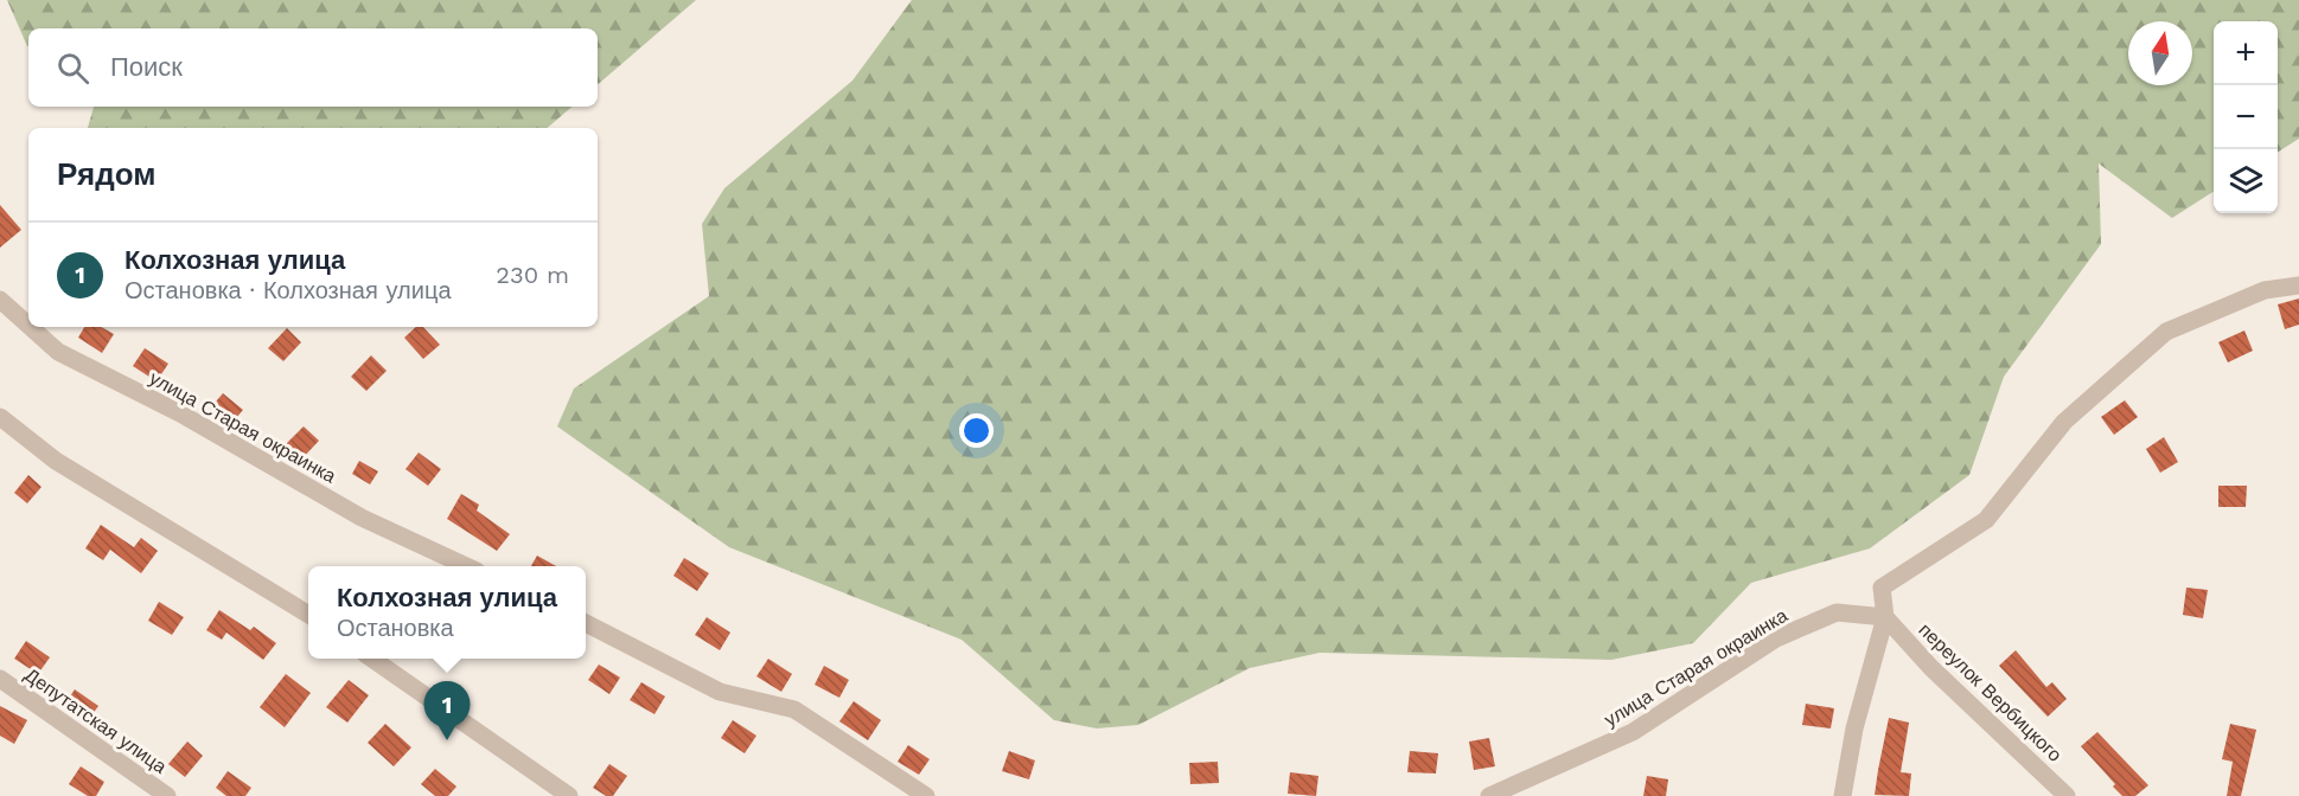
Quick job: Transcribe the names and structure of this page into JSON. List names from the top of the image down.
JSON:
{
  "streets": {
    "street": ["улица Старая окраинка", "переулок Вербицкого", "Депутатская улица"]
  },
  "crossings": [
    ["улица Старая окраинка", "переулок Вербицкого"]
  ],
  "north": "top",
  "page": {
    "map_buttons": ["+", "−"],
    "search": "Поиск",
    "heading": "Рядом",
    "list": [
      {
        "mark": "1",
        "name": "Колхозная улица",
        "note": "Остановка · Колхозная улица",
        "value": "230 m"
      }
    ],
    "popup": ["Колхозная улица", "Остановка"],
    "pins": "1"
  }
}
